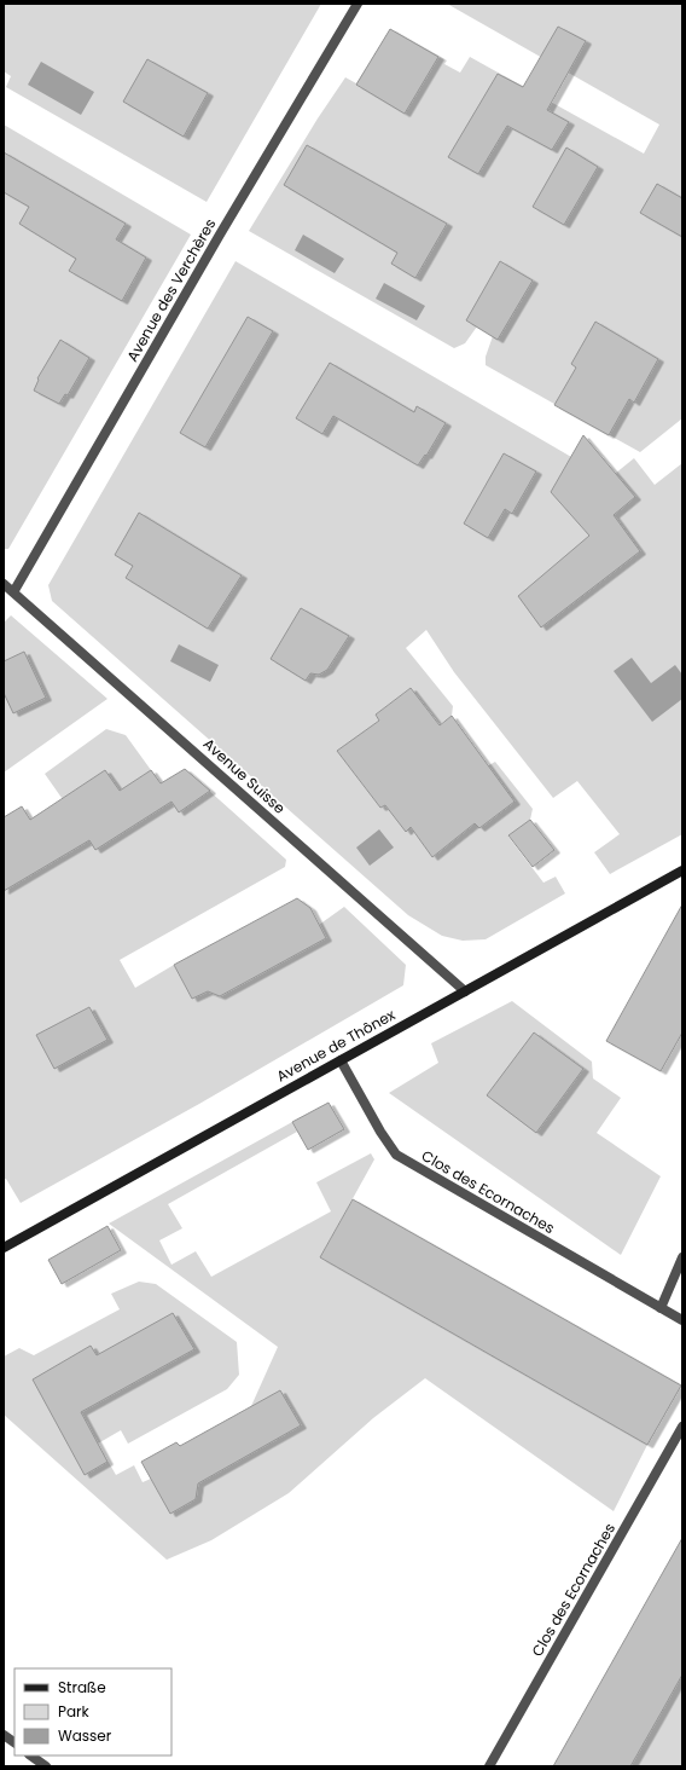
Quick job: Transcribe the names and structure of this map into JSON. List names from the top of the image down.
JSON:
{
  "streets": {
    "main road": ["Avenue de Thônex"],
    "street": ["Avenue des Verchères", "Avenue Suisse", "Clos des Ecornaches"]
  },
  "crossings": [
    ["Avenue des Verchères", "Avenue Suisse"],
    ["Avenue Suisse", "Avenue de Thônex"],
    ["Avenue de Thônex", "Clos des Ecornaches"]
  ],
  "legend": ["Straße", "Park", "Wasser"]
}
